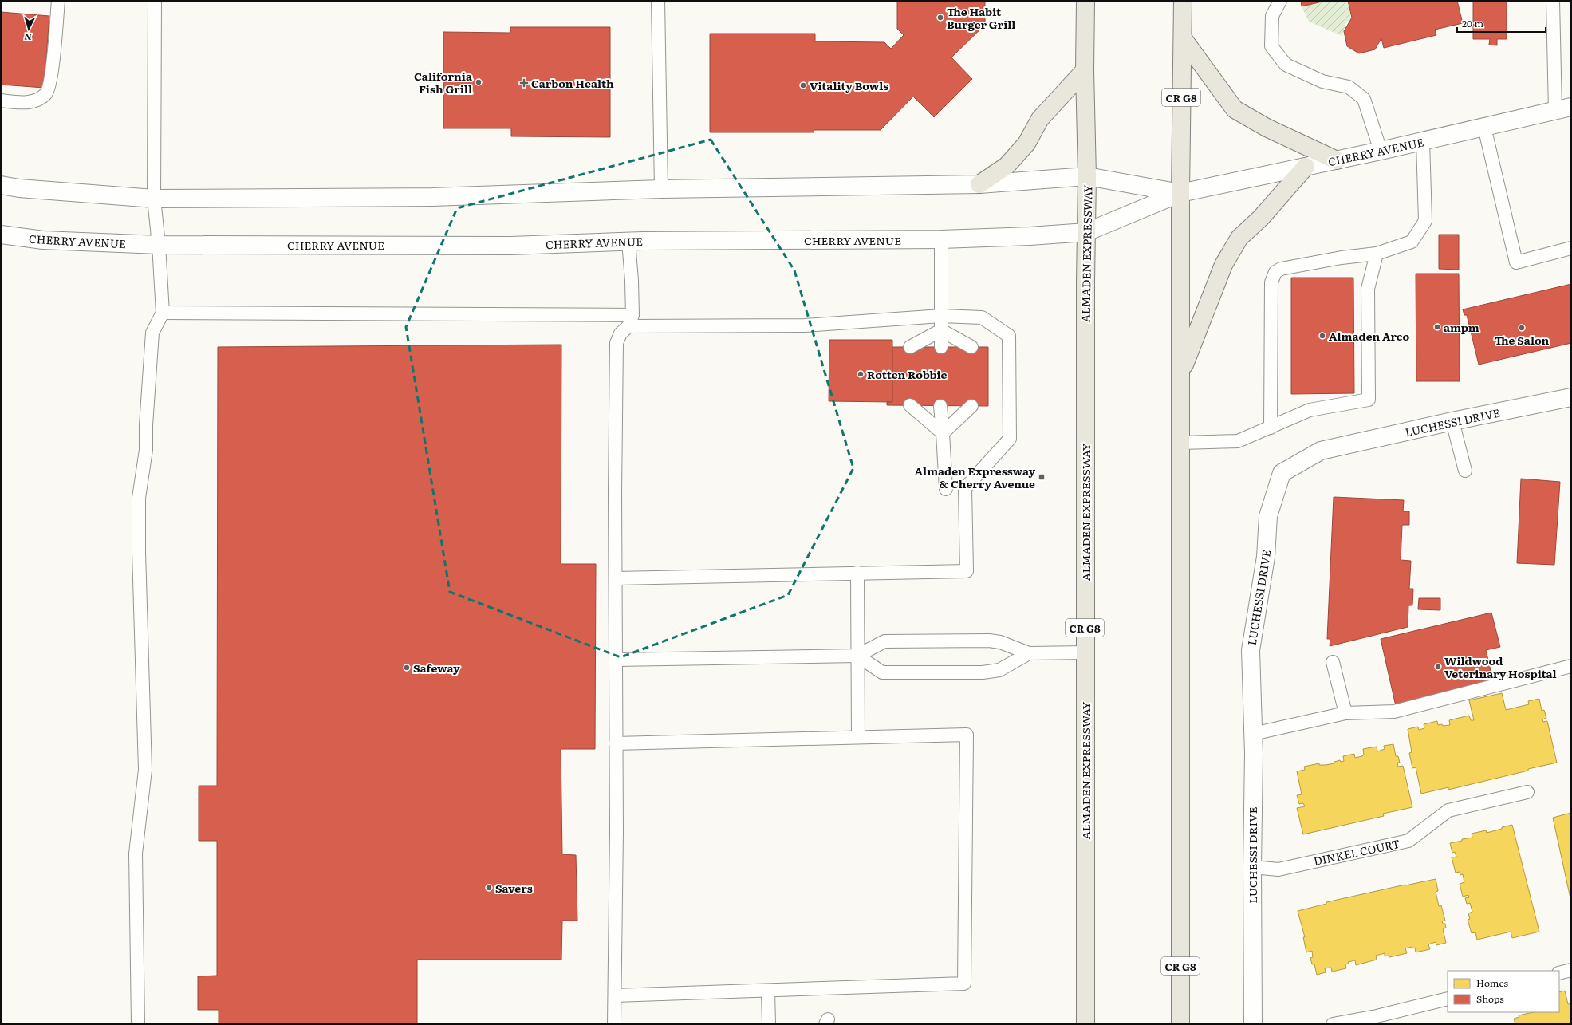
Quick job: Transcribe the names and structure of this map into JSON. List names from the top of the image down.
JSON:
{
  "streets": {
    "main road": ["CR G8", "ALMADEN EXPRESSWAY"],
    "street": ["CHERRY AVENUE", "LUCHESSI DRIVE"],
    "lane": ["DINKEL COURT"]
  },
  "crossings": [
    ["CR G8", "CHERRY AVENUE"],
    ["CHERRY AVENUE", "ALMADEN EXPRESSWAY"],
    ["LUCHESSI DRIVE", "DINKEL COURT"]
  ],
  "places": {
    "other": [
      "The Habit Burger Grill",
      "California Fish Grill",
      "Vitality Bowls",
      "ampm",
      "The Salon",
      "Almaden Arco",
      "Rotten Robbie",
      "Wildwood Veterinary Hospital",
      "Safeway",
      "Savers"
    ],
    "health": ["Carbon Health"],
    "transit": ["Almaden Expressway & Cherry Avenue"]
  },
  "legend": ["Homes", "Shops"],
  "scale_bar": "20 m",
  "north": "bottom"
}
